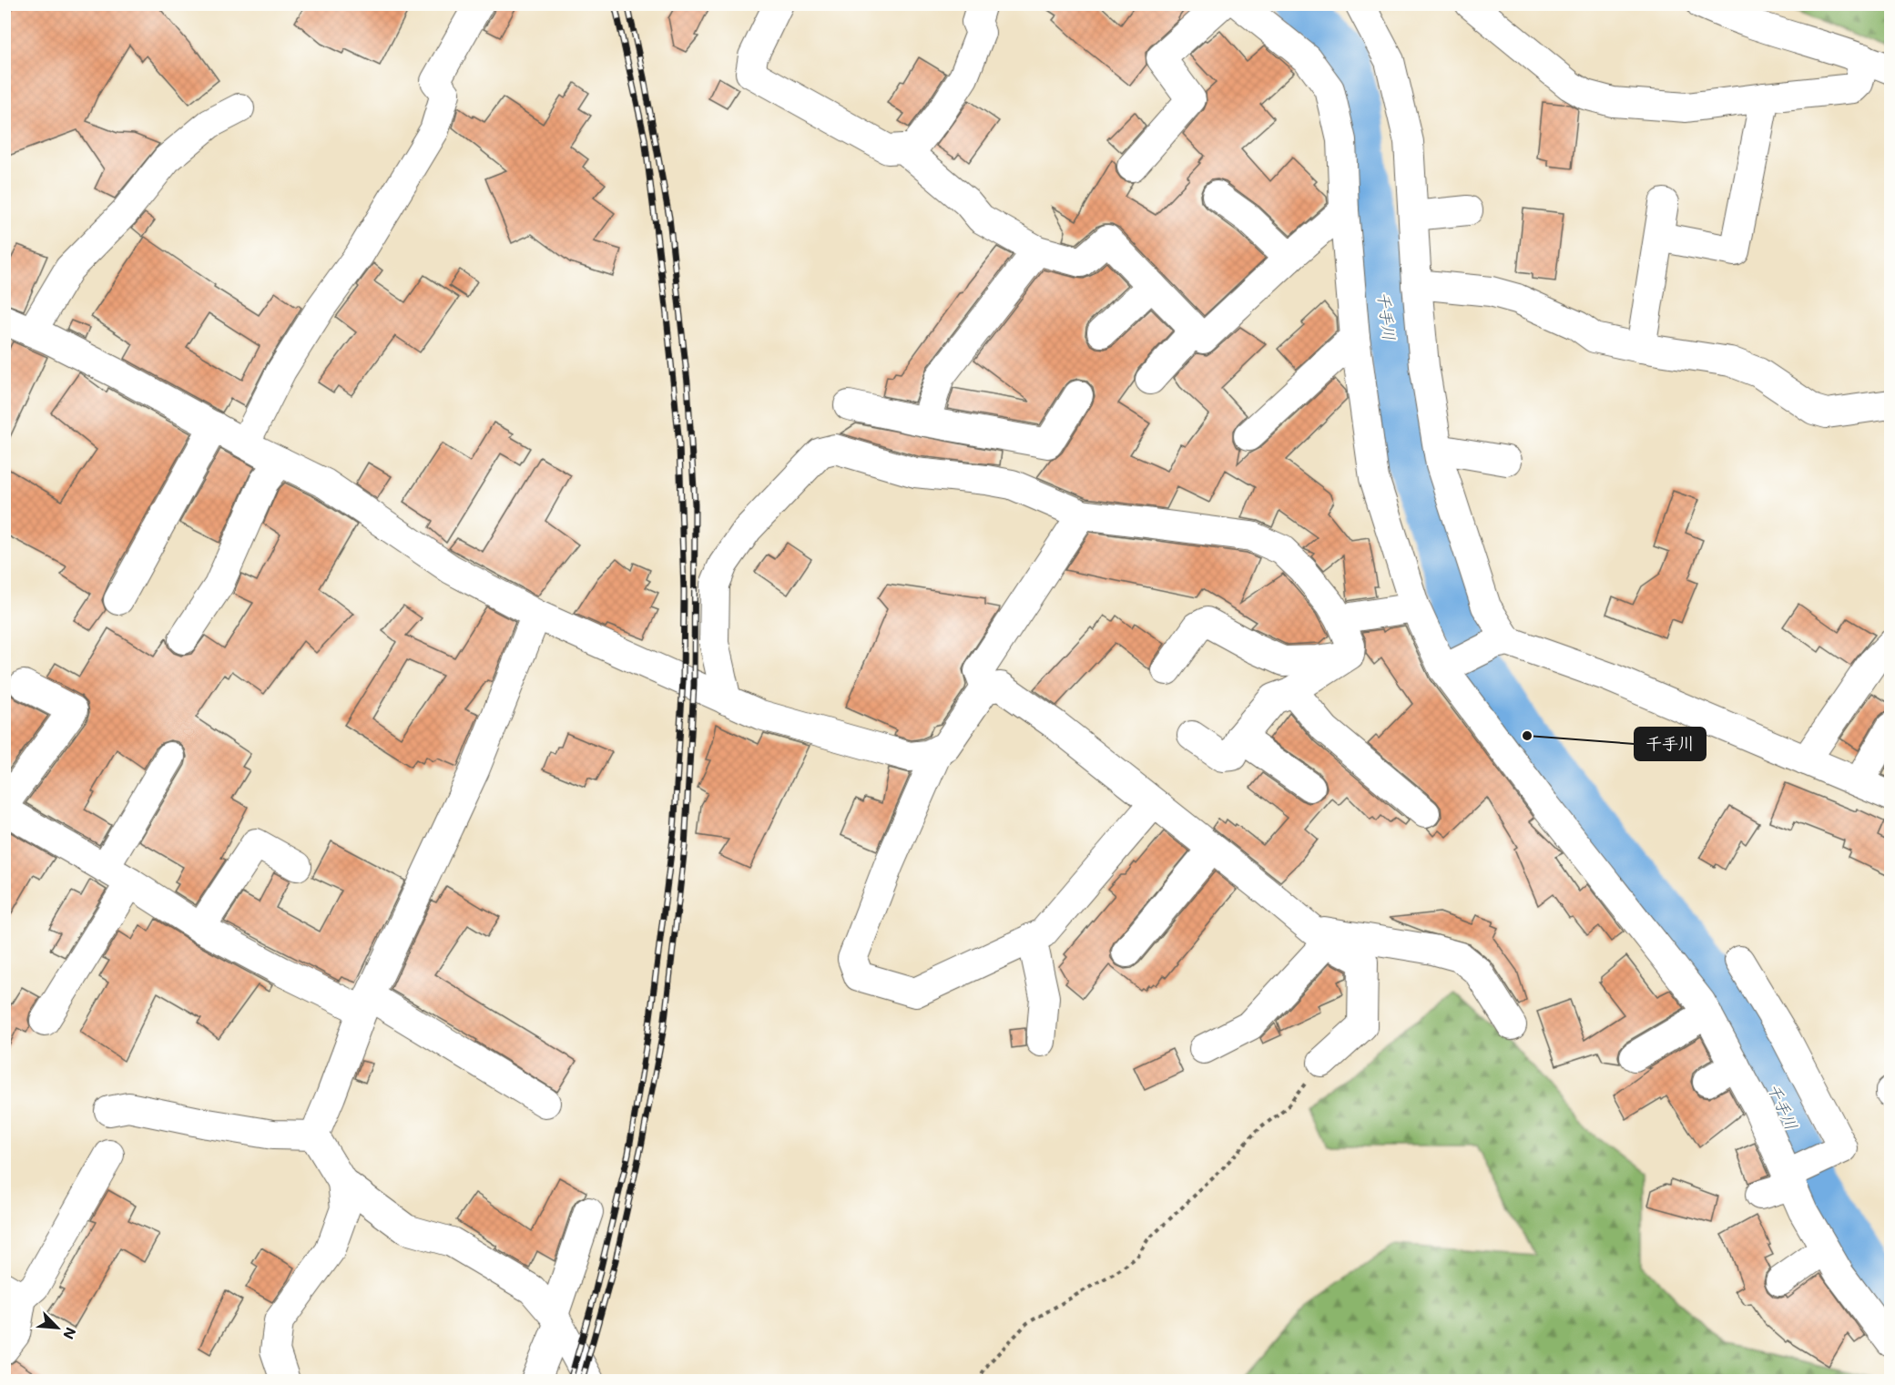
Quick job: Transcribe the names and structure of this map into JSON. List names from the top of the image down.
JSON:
{
  "water": ["千手川"],
  "places": ["千手川"],
  "north": "bottom right"
}
